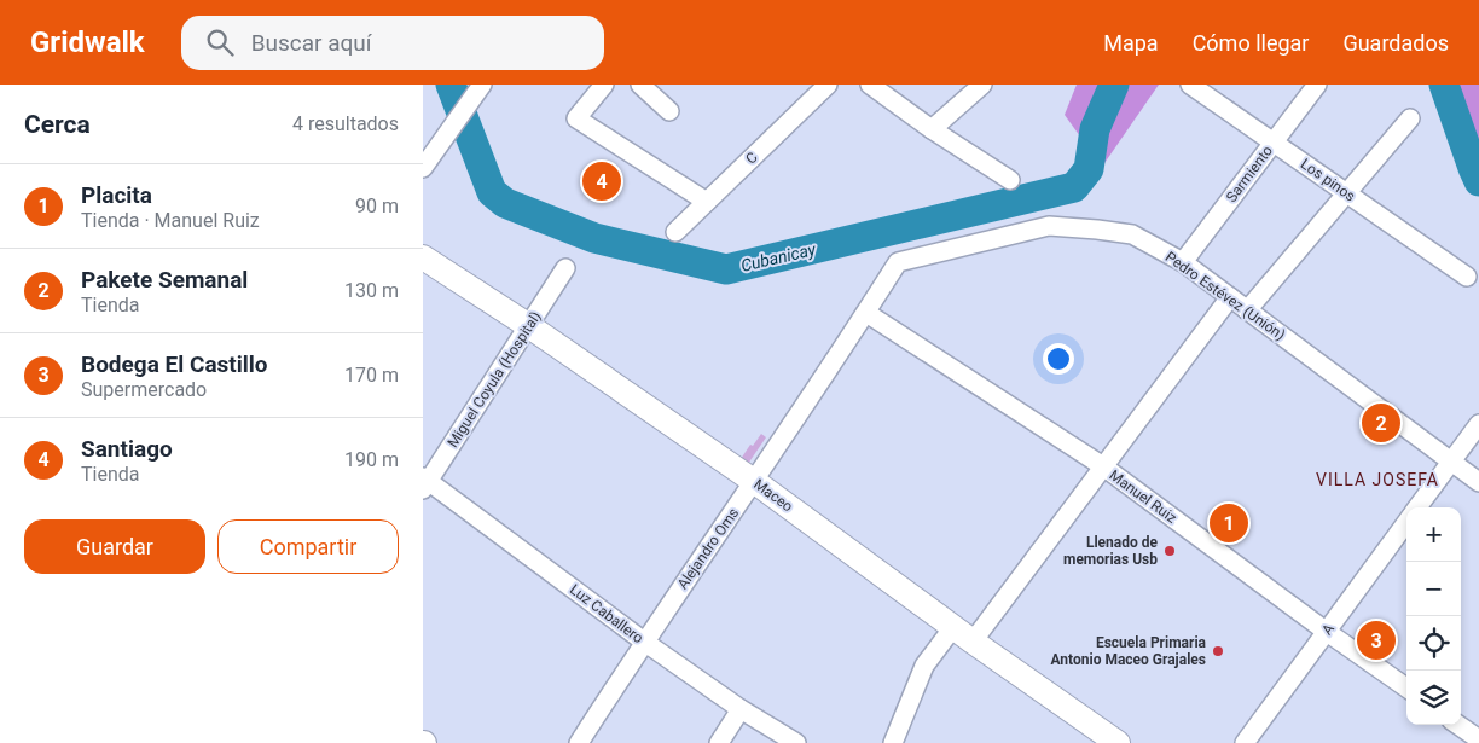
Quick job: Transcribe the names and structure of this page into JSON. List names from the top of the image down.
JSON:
{
  "streets": {
    "main road": ["Maceo"],
    "street": [
      "C",
      "Sarmiento",
      "Los pinos",
      "Pedro Estévez (Unión)",
      "Miguel Coyula (Hospital)",
      "Manuel Ruiz",
      "Alejandro Oms",
      "Luz Caballero",
      "A"
    ]
  },
  "crossings": [
    ["Sarmiento", "Los pinos"],
    ["Sarmiento", "Pedro Estévez (Unión)"],
    ["Pedro Estévez (Unión)", "Alejandro Oms"],
    ["Miguel Coyula (Hospital)", "Maceo"],
    ["Miguel Coyula (Hospital)", "Luz Caballero"],
    ["Maceo", "Alejandro Oms"],
    ["Manuel Ruiz", "Alejandro Oms"],
    ["Manuel Ruiz", "A"],
    ["Alejandro Oms", "Luz Caballero"]
  ],
  "districts": ["VILLA JOSEFA"],
  "water": ["Cubanicay"],
  "places": ["Llenado de memorias Usb", "Escuela Primaria Antonio Maceo Grajales"],
  "page": {
    "header": "Gridwalk",
    "search": "Buscar aquí",
    "nav": ["Mapa", "Cómo llegar", "Guardados"],
    "heading": ["Cerca", "4 resultados"],
    "pins": [
      "4",
      "2",
      "1",
      "3"
    ],
    "list": [
      {
        "mark": "1",
        "name": "Placita",
        "note": "Tienda · Manuel Ruiz",
        "value": "90 m"
      },
      {
        "mark": "2",
        "name": "Pakete Semanal",
        "note": "Tienda",
        "value": "130 m"
      },
      {
        "mark": "3",
        "name": "Bodega El Castillo",
        "note": "Supermercado",
        "value": "170 m"
      },
      {
        "mark": "4",
        "name": "Santiago",
        "note": "Tienda",
        "value": "190 m"
      }
    ],
    "buttons": ["Guardar", "Compartir"],
    "map_buttons": ["+", "−"]
  }
}
